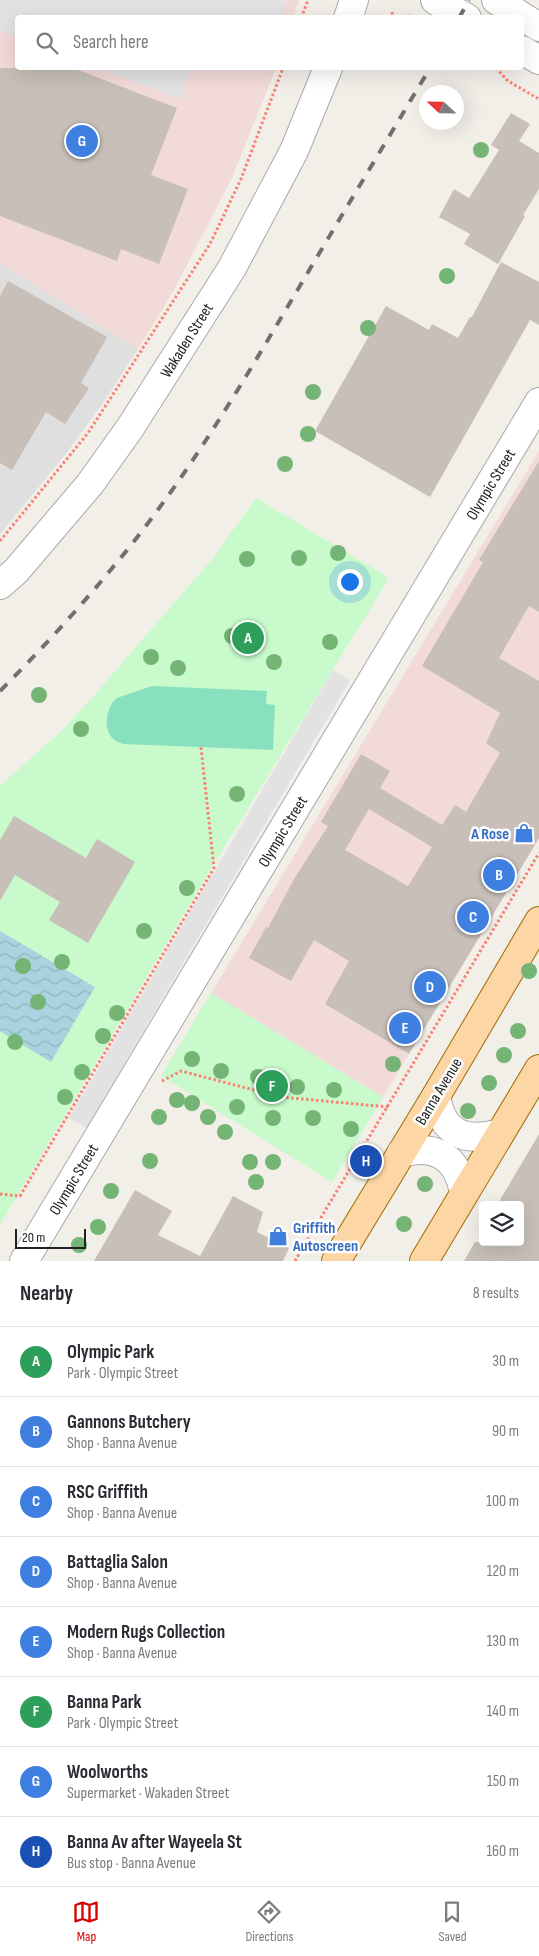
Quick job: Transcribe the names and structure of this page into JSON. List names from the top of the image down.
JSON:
{
  "streets": {
    "main road": ["Banna Avenue"],
    "street": ["Wakaden Street", "Olympic Street"]
  },
  "places": {
    "shop": ["A Rose", "Griffith Autoscreen"]
  },
  "scale_bar": "20 m",
  "north": "left",
  "page": {
    "search": "Search here",
    "pins": [
      "G",
      "A",
      "B",
      "C",
      "D",
      "E",
      "F",
      "H"
    ],
    "scale": "20 m",
    "heading": ["Nearby", "8 results"],
    "list": [
      {
        "mark": "A",
        "name": "Olympic Park",
        "note": "Park · Olympic Street",
        "value": "30 m"
      },
      {
        "mark": "B",
        "name": "Gannons Butchery",
        "note": "Shop · Banna Avenue",
        "value": "90 m"
      },
      {
        "mark": "C",
        "name": "RSC Griffith",
        "note": "Shop · Banna Avenue",
        "value": "100 m"
      },
      {
        "mark": "D",
        "name": "Battaglia Salon",
        "note": "Shop · Banna Avenue",
        "value": "120 m"
      },
      {
        "mark": "E",
        "name": "Modern Rugs Collection",
        "note": "Shop · Banna Avenue",
        "value": "130 m"
      },
      {
        "mark": "F",
        "name": "Banna Park",
        "note": "Park · Olympic Street",
        "value": "140 m"
      },
      {
        "mark": "G",
        "name": "Woolworths",
        "note": "Supermarket · Wakaden Street",
        "value": "150 m"
      },
      {
        "mark": "H",
        "name": "Banna Av after Wayeela St",
        "note": "Bus stop · Banna Avenue",
        "value": "160 m"
      }
    ],
    "nav": ["Map", "Directions", "Saved"]
  }
}
